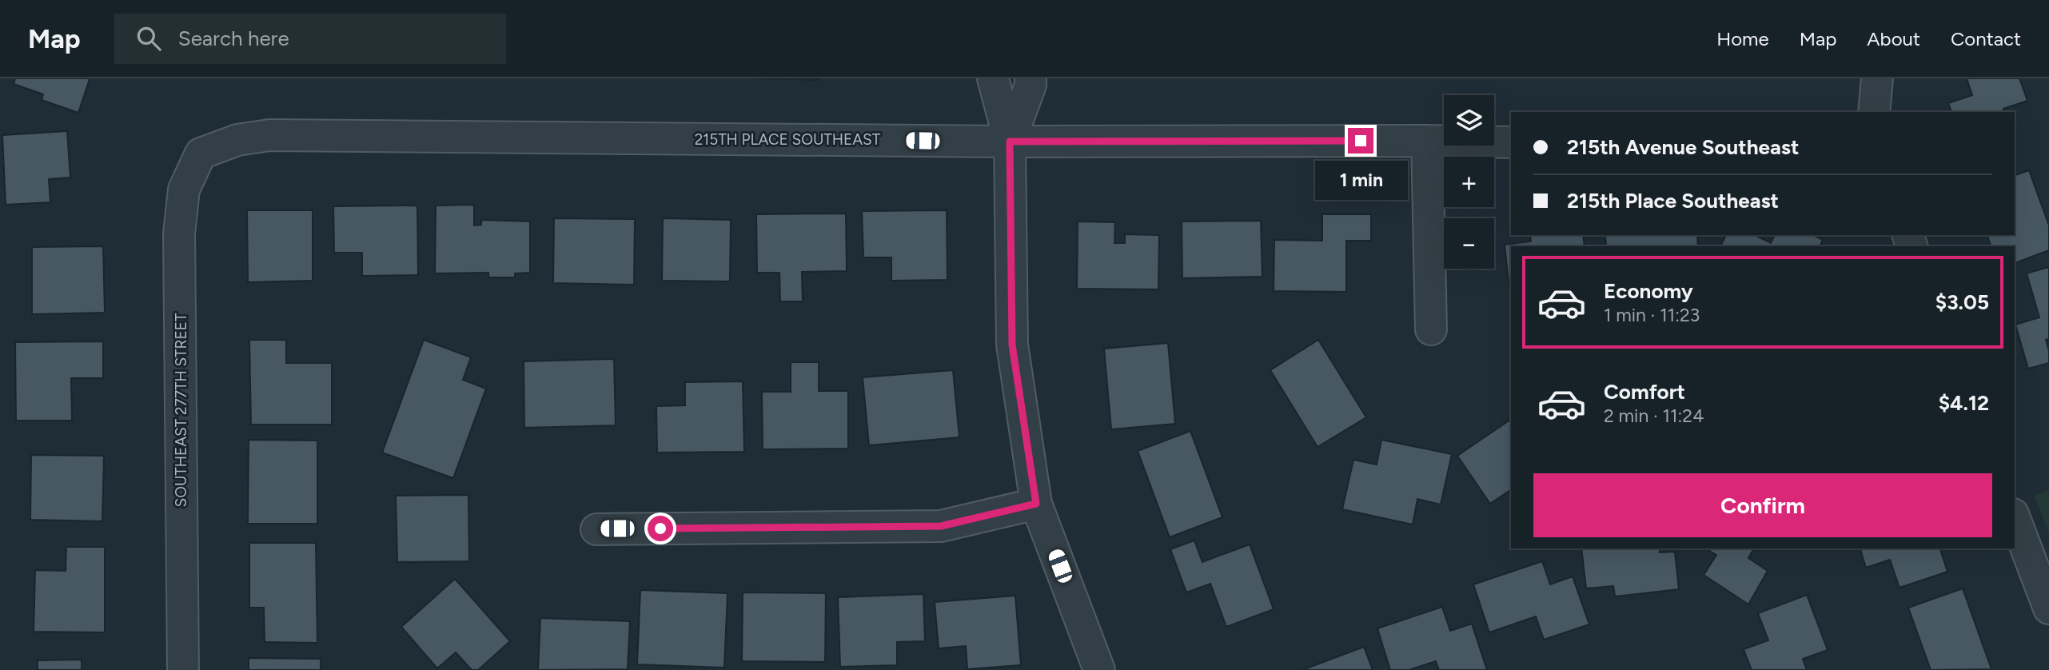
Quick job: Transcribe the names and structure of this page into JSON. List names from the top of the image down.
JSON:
{
  "streets": {
    "street": ["215TH PLACE SOUTHEAST", "SOUTHEAST 277TH STREET"]
  },
  "crossings": [
    ["215TH PLACE SOUTHEAST", "SOUTHEAST 277TH STREET"]
  ],
  "page": {
    "header": "Map",
    "search": "Search here",
    "nav": [
      "Home",
      "Map",
      "About",
      "Contact"
    ],
    "map_buttons": ["+", "−"],
    "banner": ["215th Avenue Southeast", "215th Place Southeast"],
    "bubble": "1 min",
    "list": [
      {
        "name": "Economy",
        "note": "1 min · 11:23",
        "value": "$3.05"
      },
      {
        "name": "Comfort",
        "note": "2 min · 11:24",
        "value": "$4.12"
      }
    ],
    "buttons": "Confirm"
  }
}
